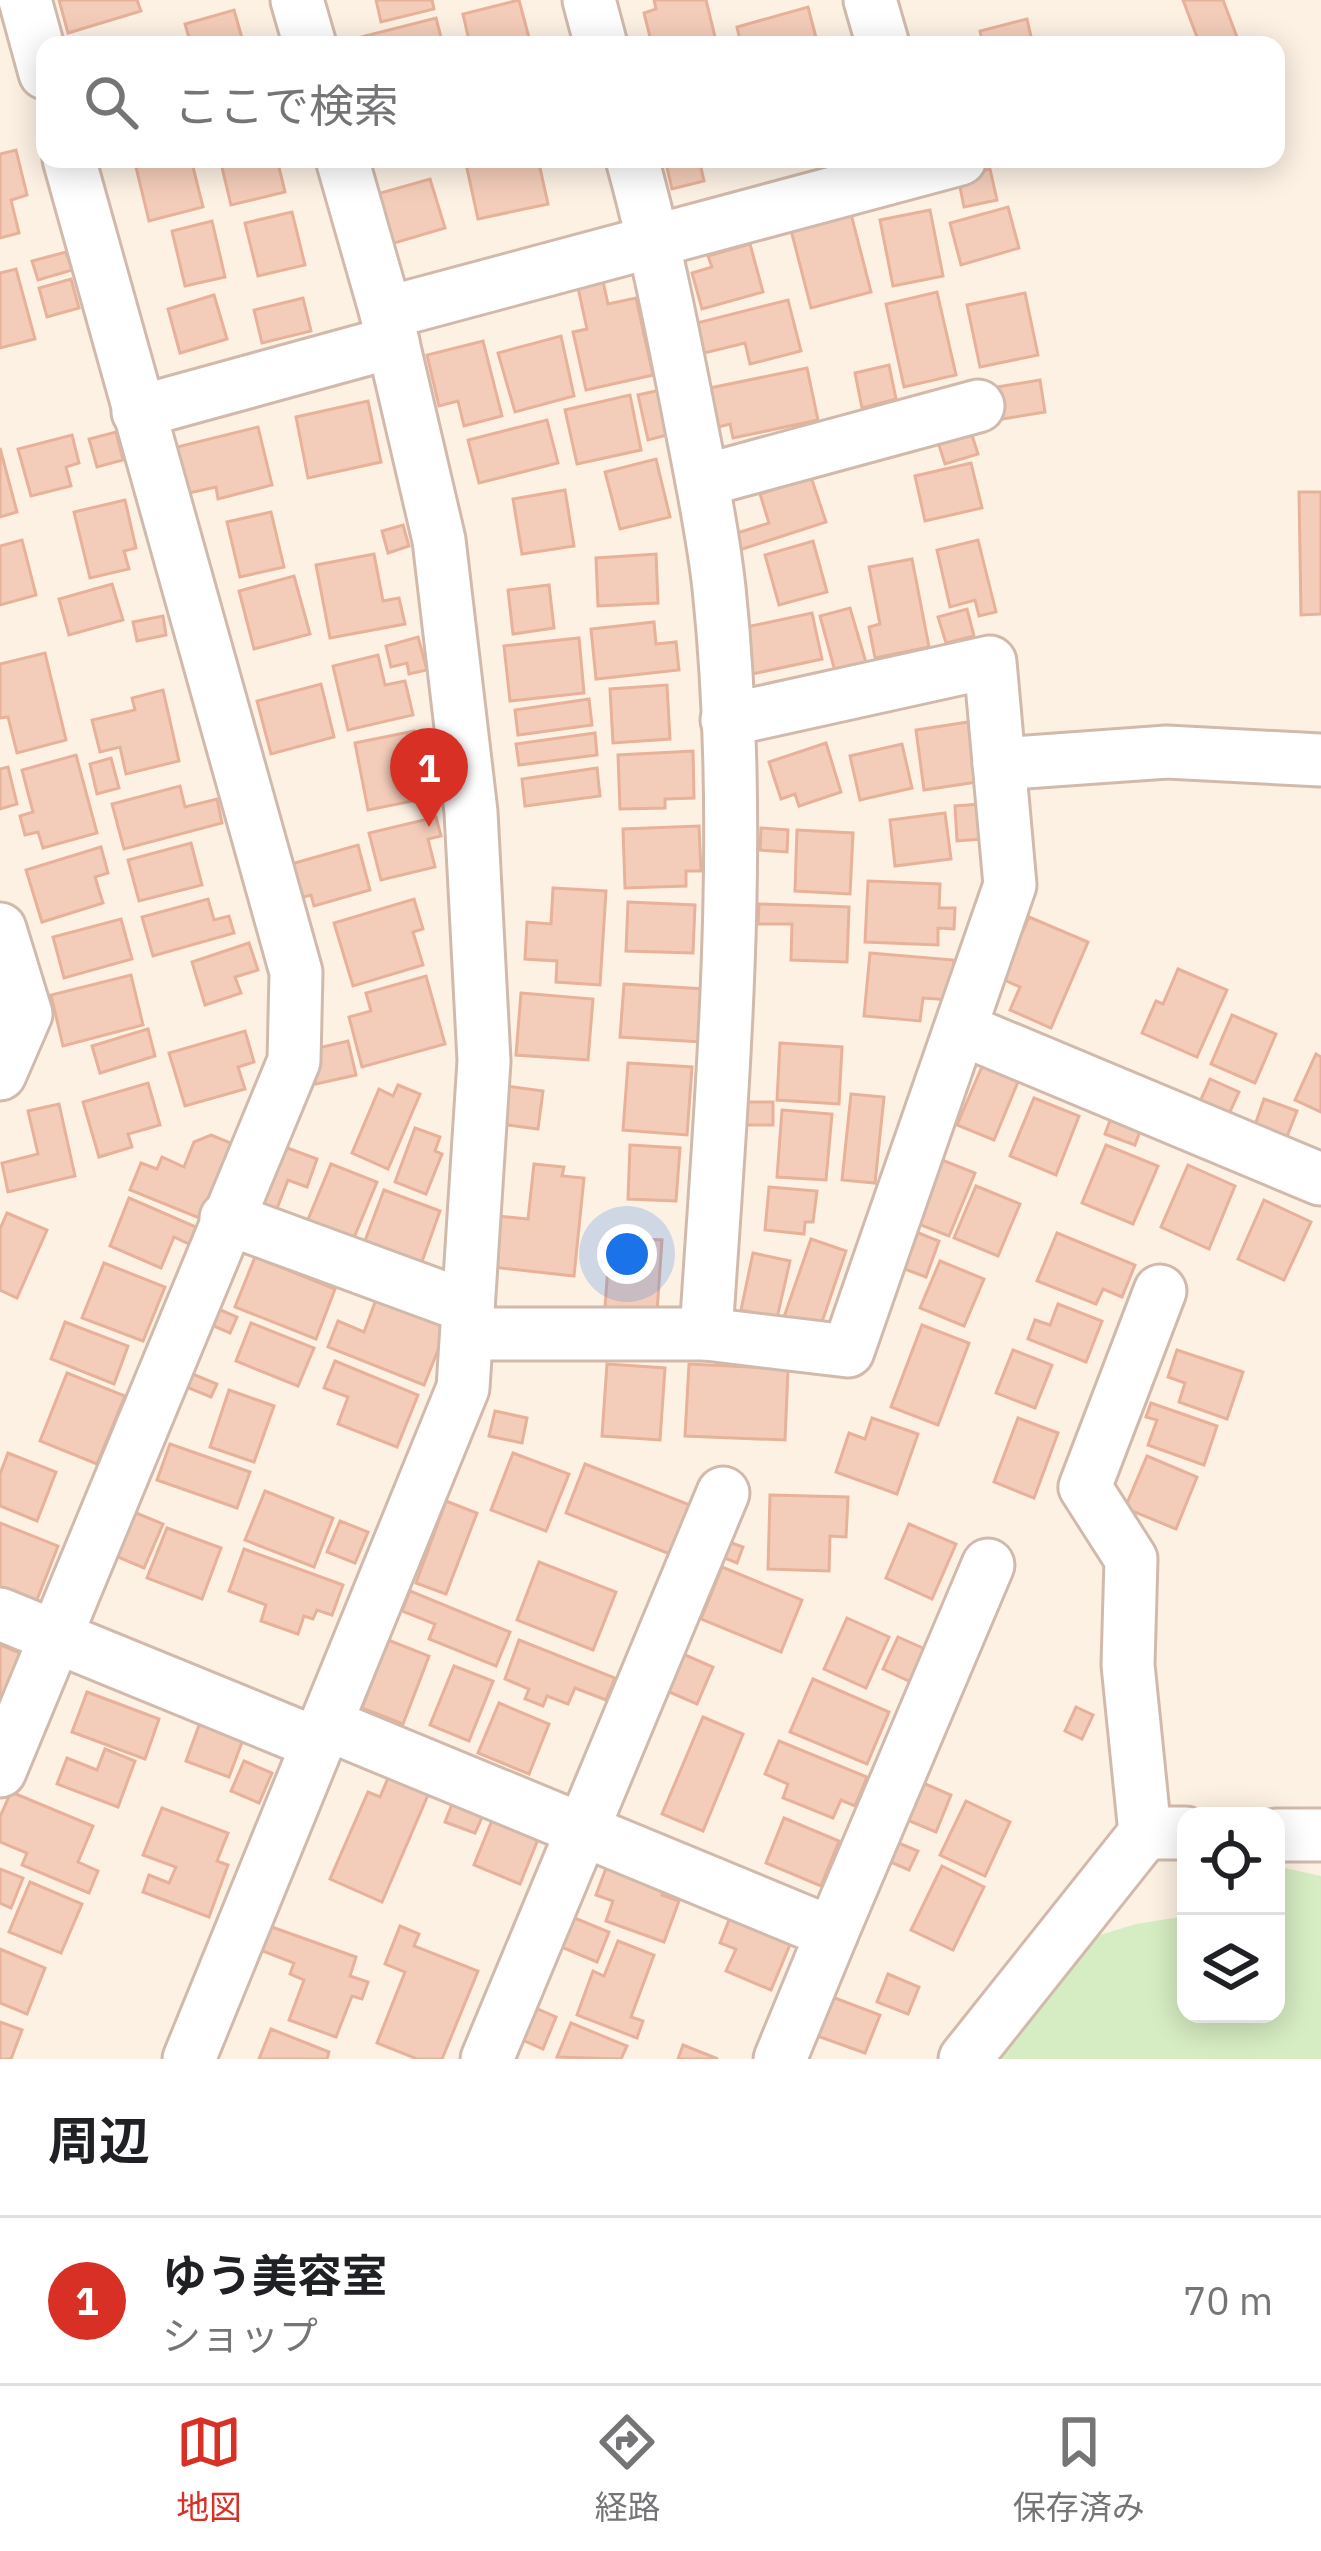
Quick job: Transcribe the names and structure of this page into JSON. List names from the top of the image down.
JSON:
{
  "page": {
    "search": "ここで検索",
    "pins": "1",
    "heading": "周辺",
    "list": [
      {
        "mark": "1",
        "name": "ゆう美容室",
        "note": "ショップ",
        "value": "70 m"
      }
    ],
    "nav": ["地図", "経路", "保存済み"]
  }
}
